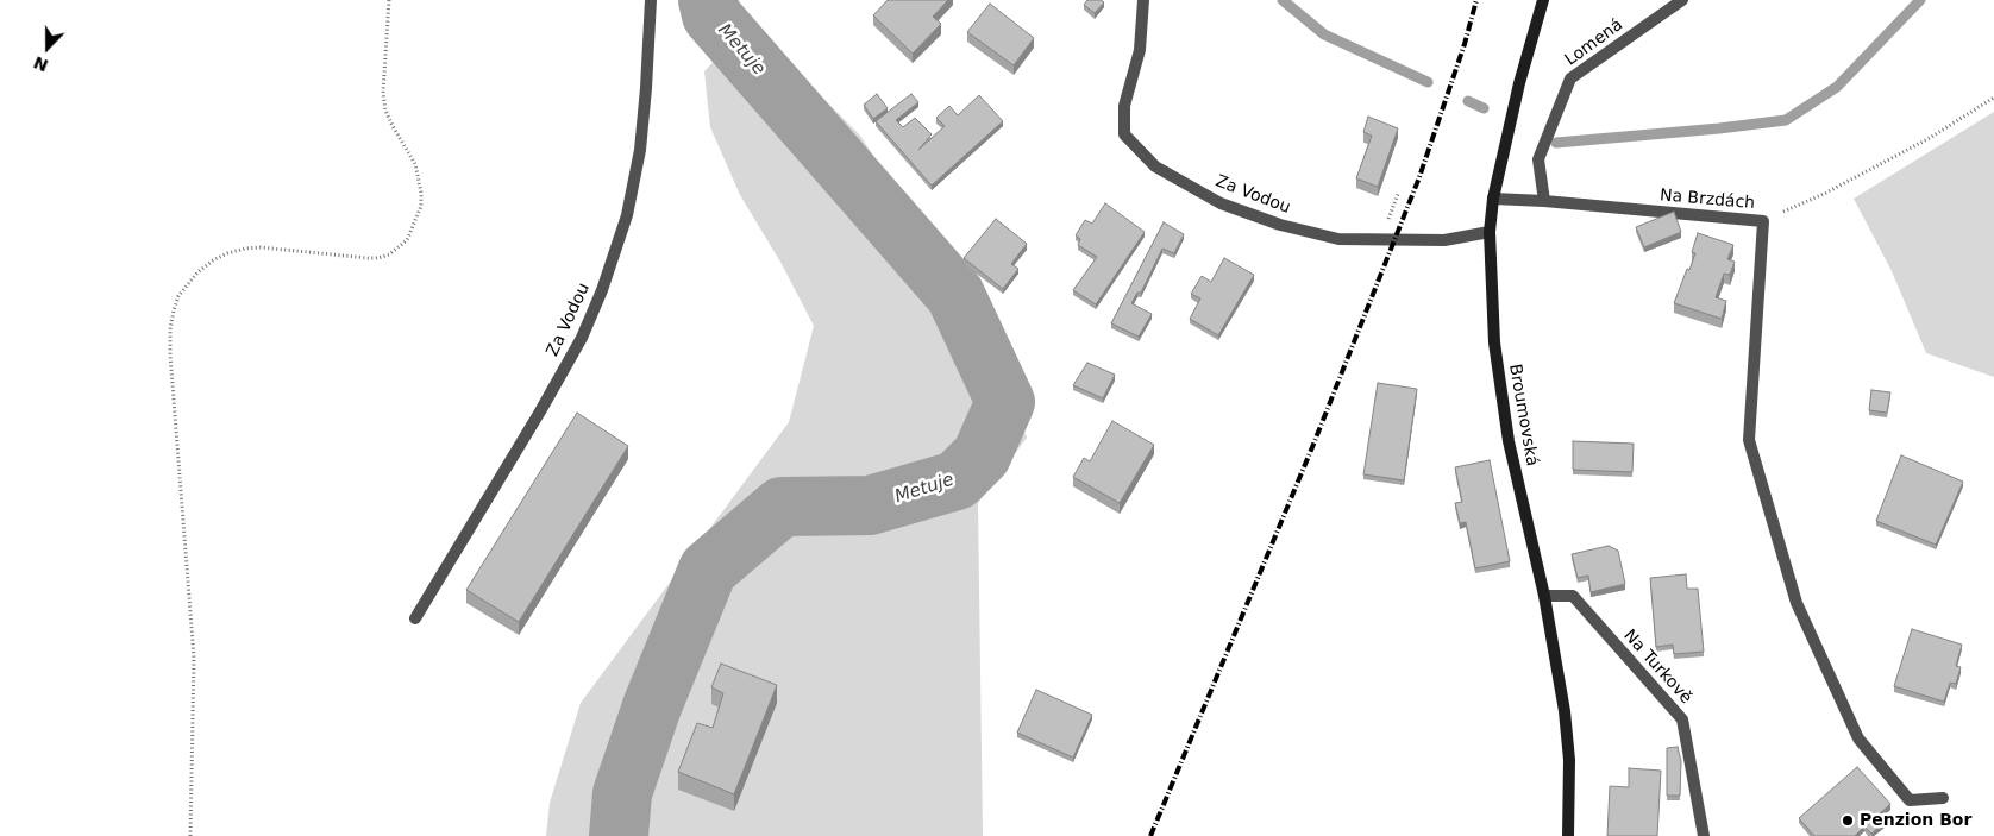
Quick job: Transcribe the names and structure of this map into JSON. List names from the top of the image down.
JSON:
{
  "streets": {
    "main road": ["Broumovská"],
    "street": [
      "Lomená",
      "Za Vodou",
      "Na Brzdách",
      "Na Turkově"
    ]
  },
  "crossings": [
    ["Lomená", "Na Brzdách"],
    ["Za Vodou", "Broumovská"],
    ["Na Brzdách", "Broumovská"],
    ["Broumovská", "Na Turkově"]
  ],
  "water": ["Metuje"],
  "places": ["Penzion Bor"],
  "north": "bottom"
}
